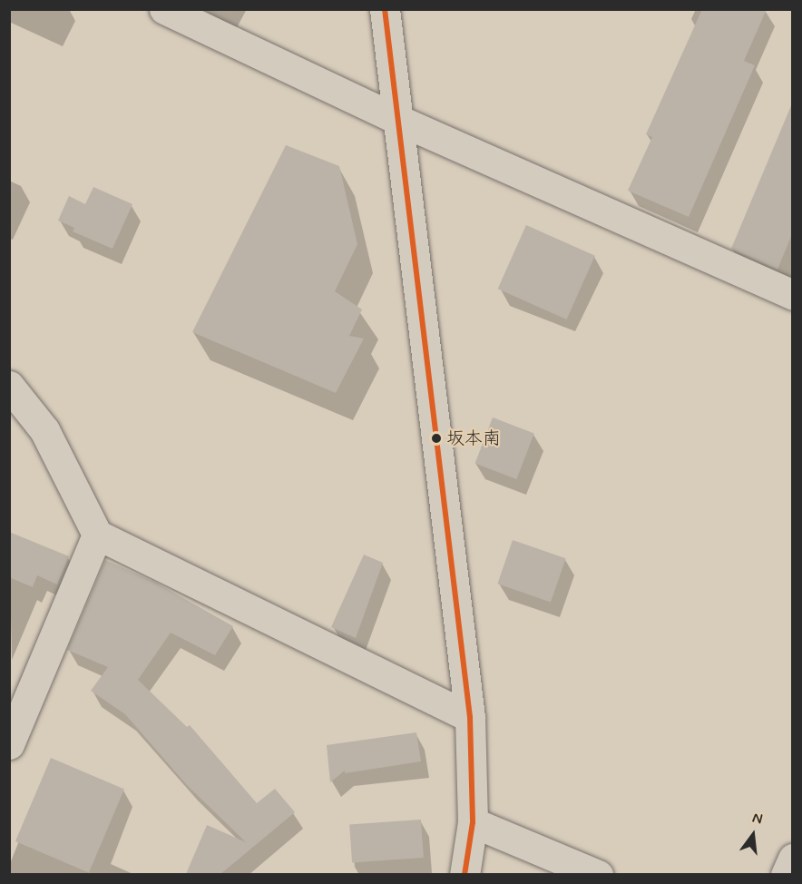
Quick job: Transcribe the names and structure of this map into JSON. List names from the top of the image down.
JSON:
{
  "places": ["坂本南"],
  "north": "top"
}
